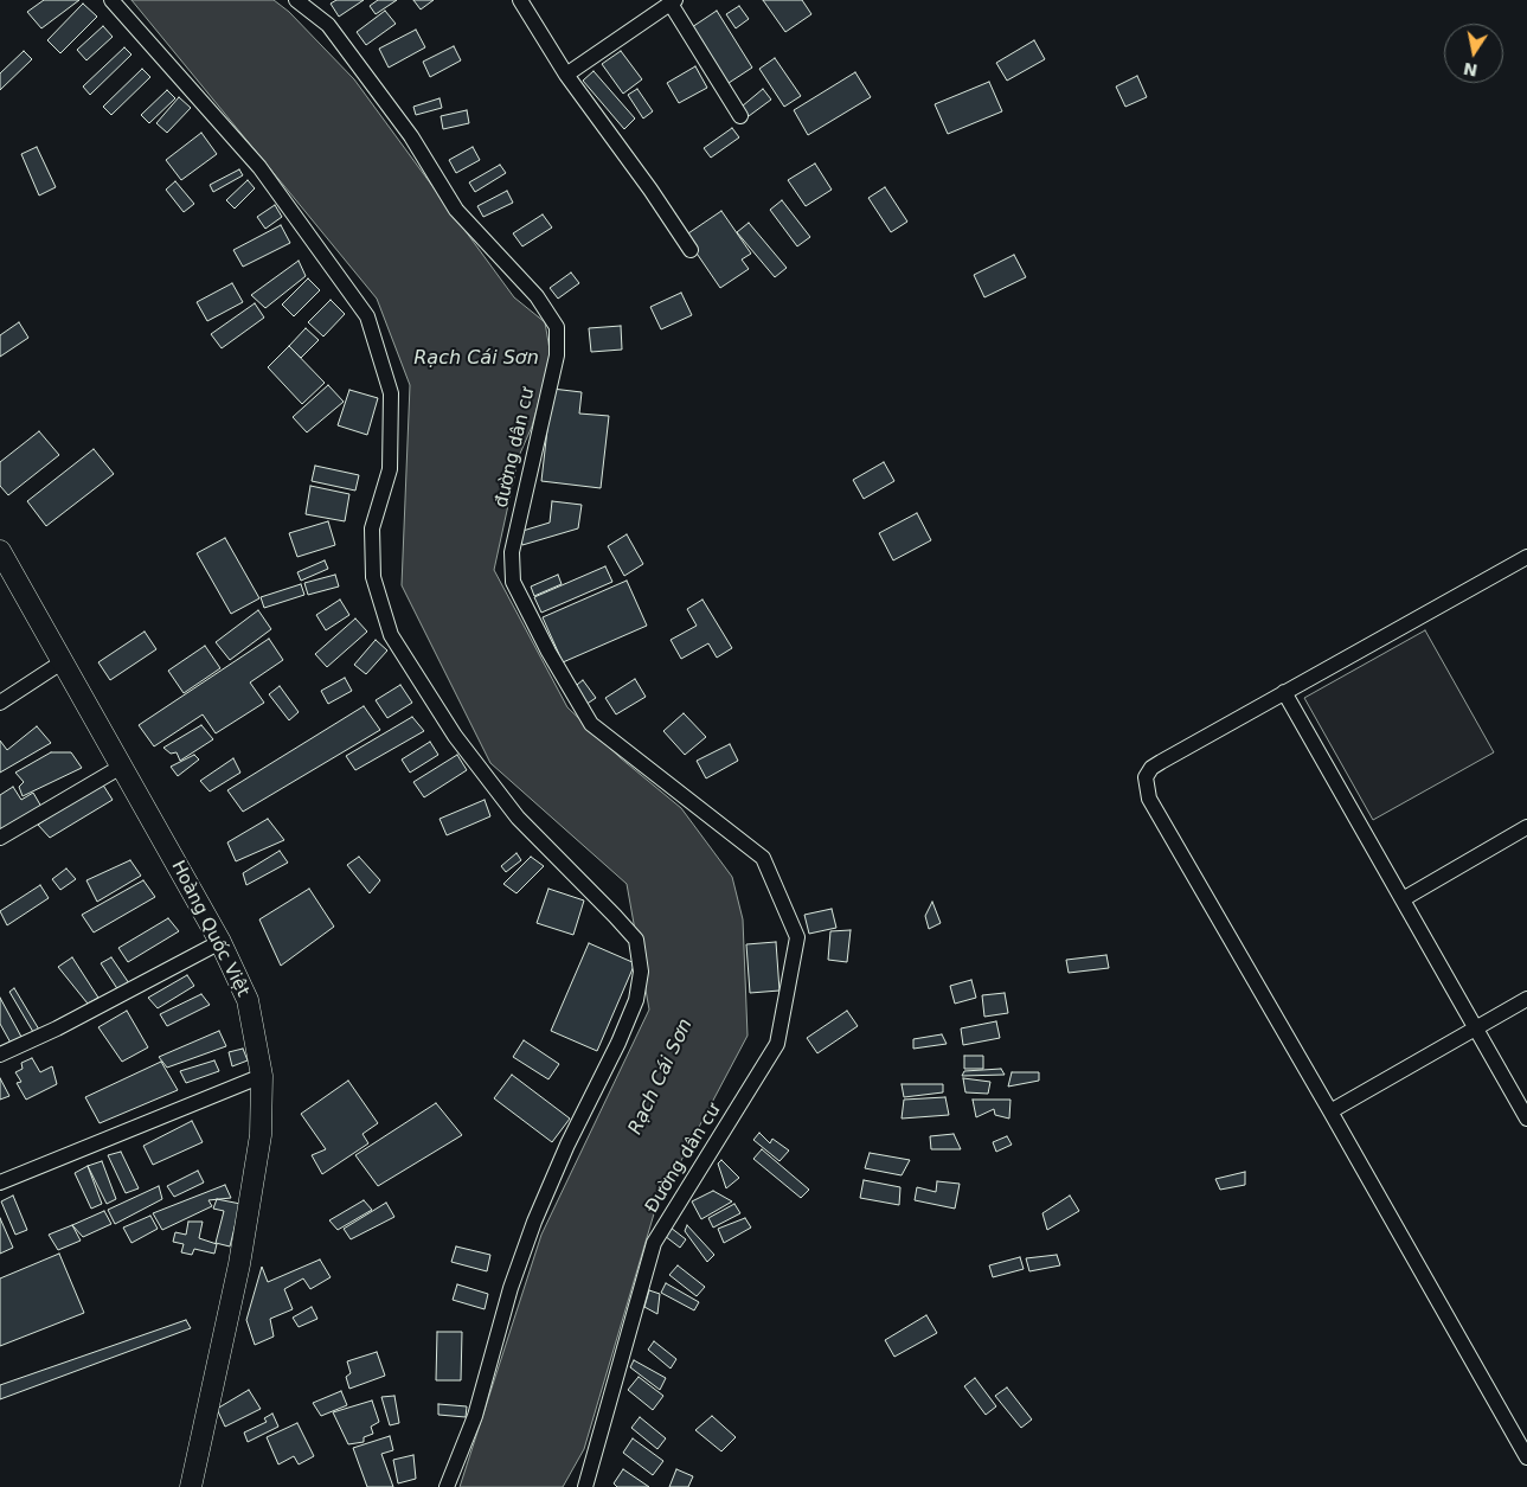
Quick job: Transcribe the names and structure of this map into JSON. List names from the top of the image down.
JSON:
{
  "streets": {
    "street": ["đường dân cư", "Hoàng Quốc Việt", "Đường dân cư"]
  },
  "crossings": [
    ["đường dân cư", "Đường dân cư"]
  ],
  "water": ["Rạch Cái Sơn"],
  "north": "bottom"
}
